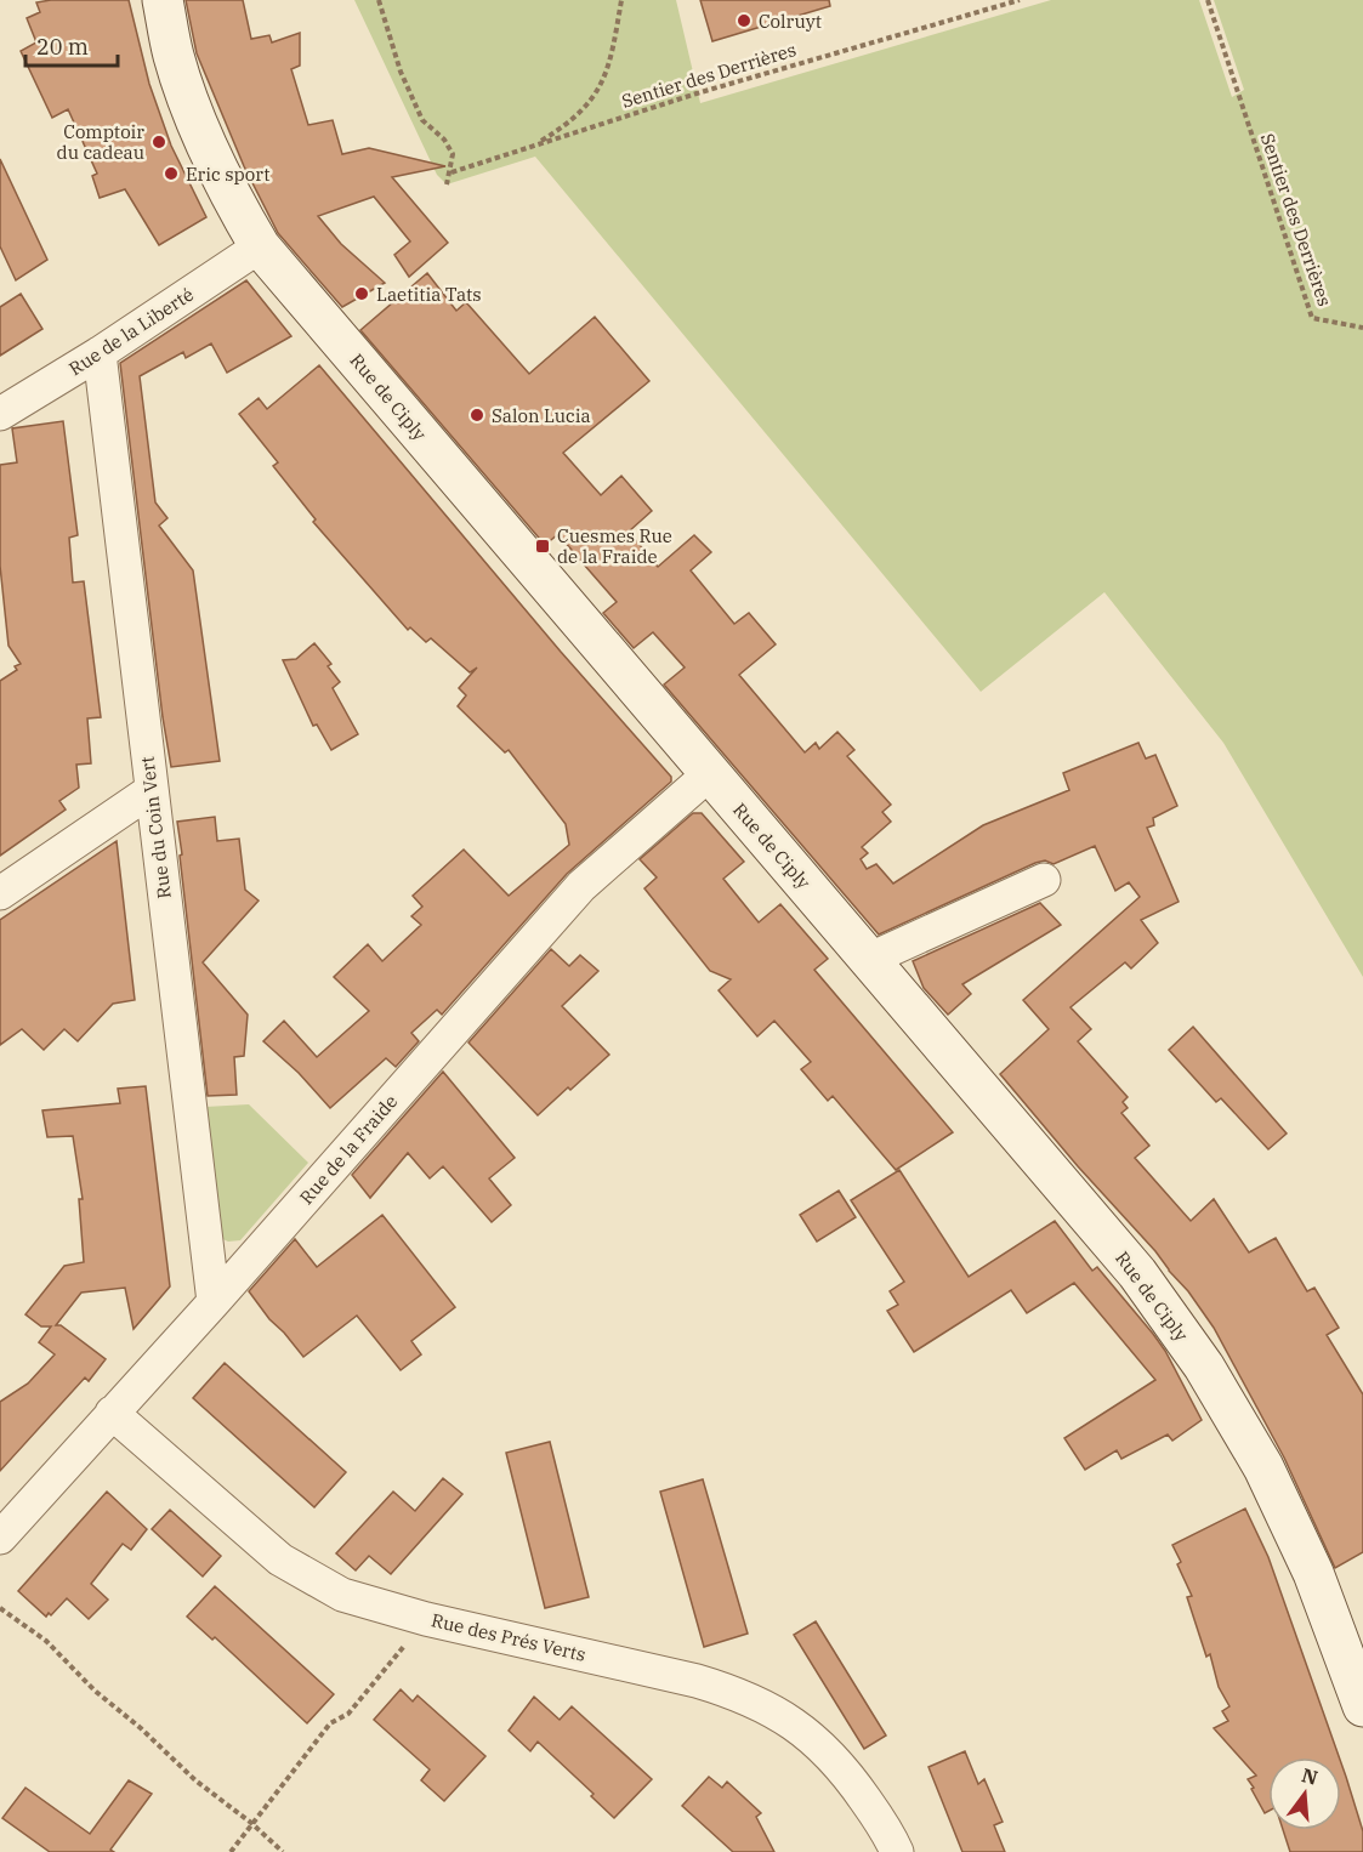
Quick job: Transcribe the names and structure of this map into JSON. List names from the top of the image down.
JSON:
{
  "streets": {
    "street": [
      "Rue de la Liberté",
      "Rue de Ciply",
      "Rue du Coin Vert",
      "Rue de la Fraide",
      "Rue des Prés Verts"
    ],
    "path": ["Sentier des Derrières"]
  },
  "crossings": [
    ["Rue de la Liberté", "Rue de Ciply"],
    ["Rue de la Liberté", "Rue du Coin Vert"],
    ["Rue de Ciply", "Rue de la Fraide"],
    ["Rue du Coin Vert", "Rue de la Fraide"],
    ["Rue de la Fraide", "Rue des Prés Verts"]
  ],
  "places": {
    "other": [
      "Colruyt",
      "Comptoir du cadeau",
      "Eric sport",
      "Laetitia Tats",
      "Salon Lucia"
    ],
    "transit": ["Cuesmes Rue de la Fraide"]
  },
  "scale_bar": "20 m",
  "north": "top"
}
